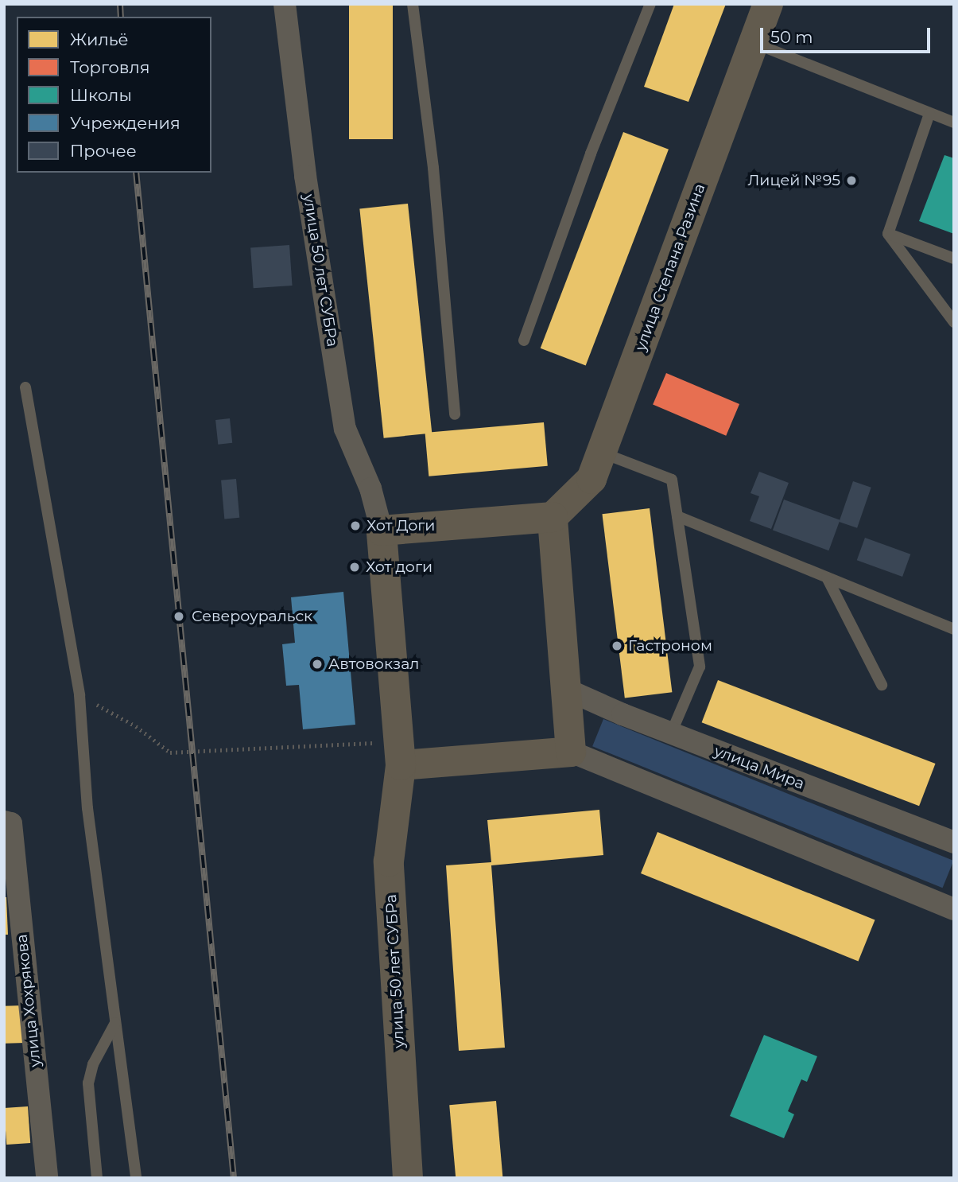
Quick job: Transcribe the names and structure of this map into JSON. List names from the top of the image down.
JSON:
{
  "streets": {
    "street": [
      "улица Степана Разина",
      "улица 50 лет СУБРа",
      "улица Мира",
      "улица Хохрякова"
    ]
  },
  "places": [
    "Лицей №95",
    "Хот Доги",
    "Хот доги",
    "Североуральск",
    "Гастроном",
    "Автовокзал"
  ],
  "legend": [
    "Жильё",
    "Торговля",
    "Школы",
    "Учреждения",
    "Прочее"
  ],
  "scale_bar": "50 m"
}
